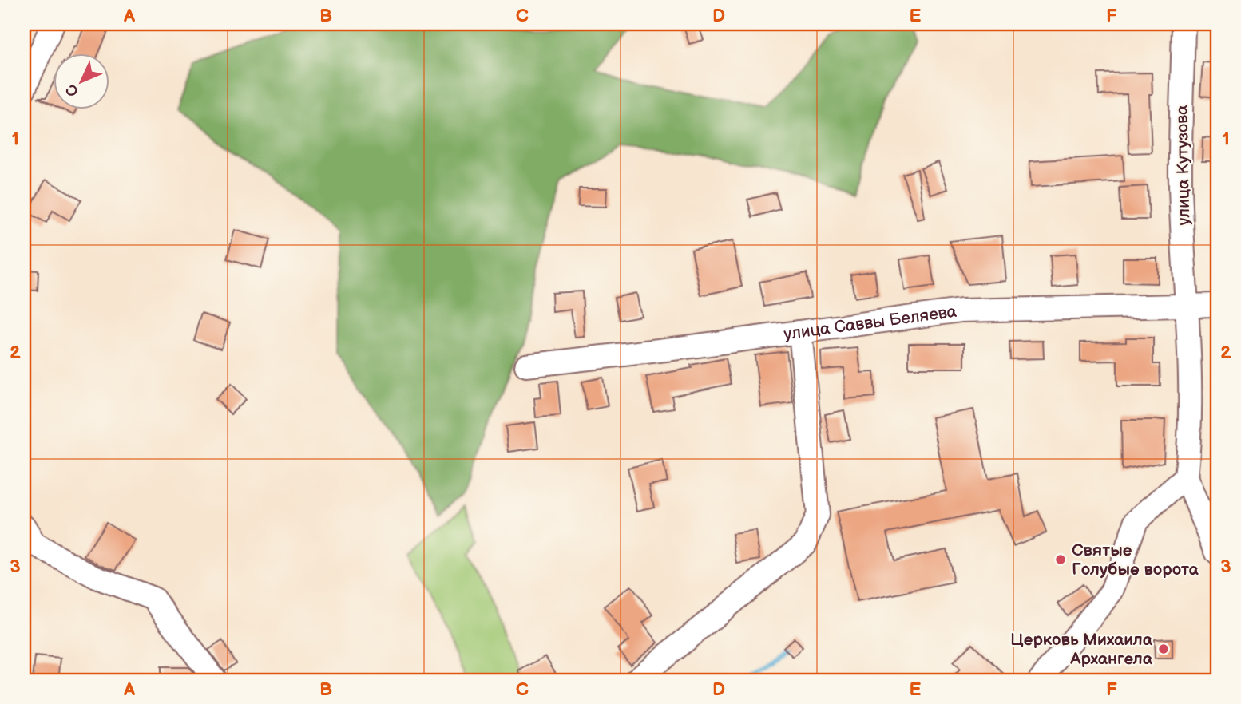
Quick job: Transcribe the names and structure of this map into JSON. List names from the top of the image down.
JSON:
{
  "streets": {
    "street": ["улица Кутузова", "улица Саввы Беляева"]
  },
  "crossings": [
    ["улица Кутузова", "улица Саввы Беляева"]
  ],
  "places": ["Святые Голубые ворота", "Церковь Михаила Архангела"],
  "north": "bottom left",
  "grid": {
    "columns": [
      "A",
      "B",
      "C",
      "D",
      "E",
      "F"
    ],
    "rows": ["1", "2", "3"]
  }
}
